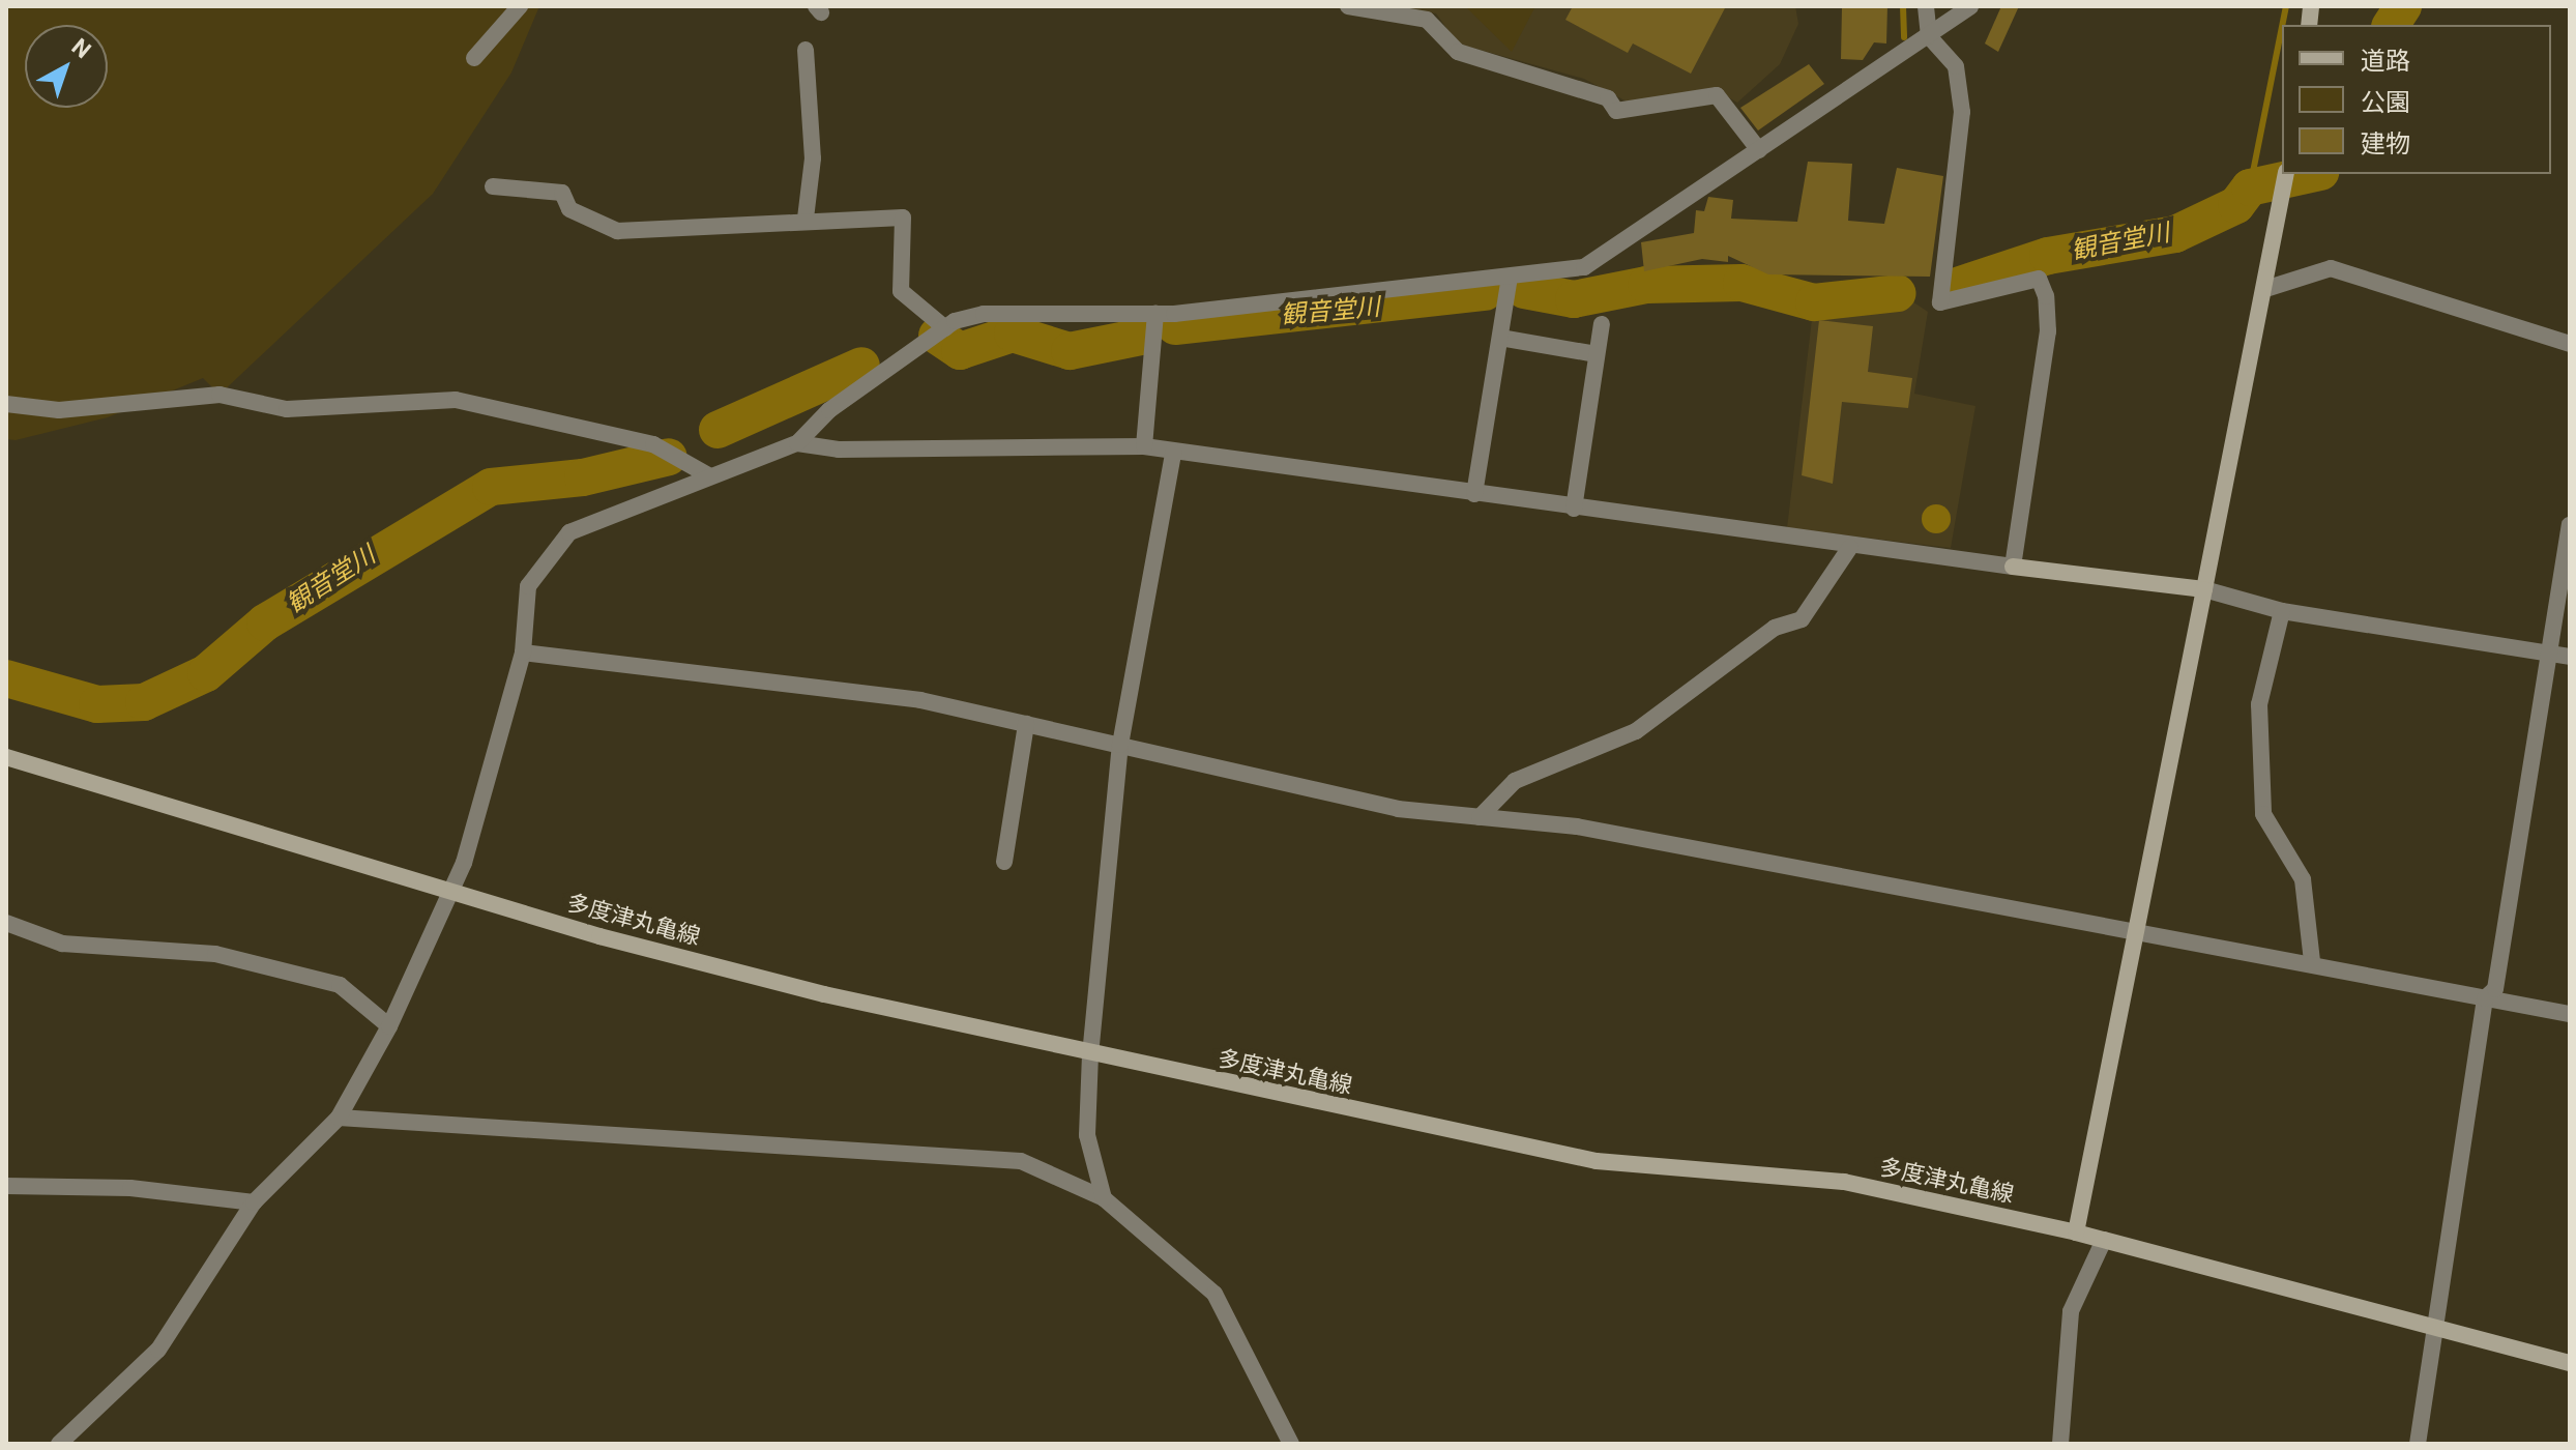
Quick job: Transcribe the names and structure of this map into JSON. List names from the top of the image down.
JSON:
{
  "streets": {
    "main road": ["多度津丸亀線"]
  },
  "water": ["観音堂川"],
  "legend": ["道路", "公園", "建物"],
  "north": "top right"
}
